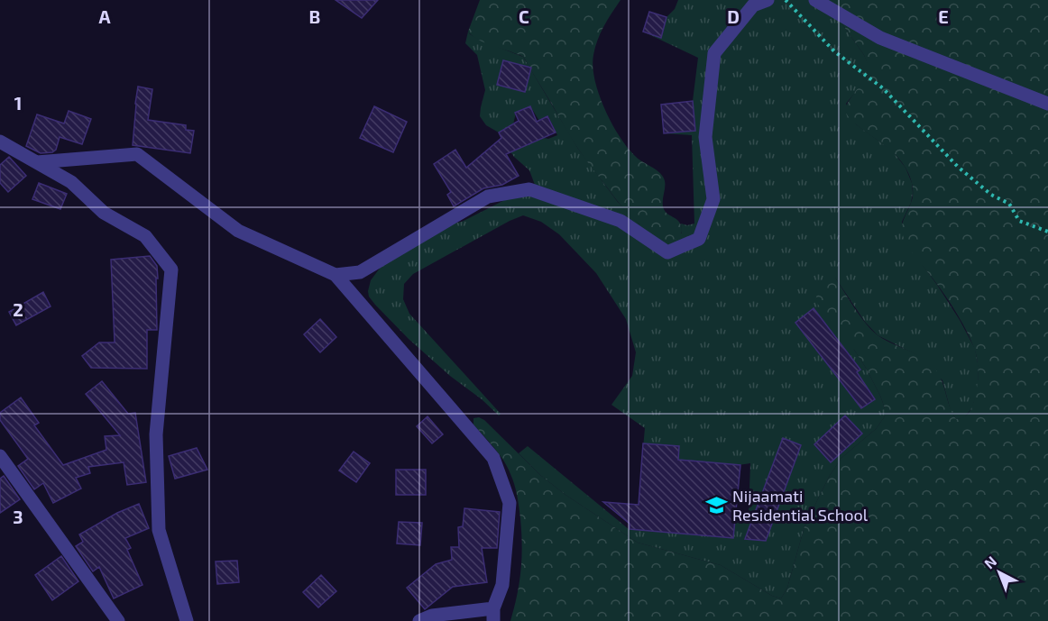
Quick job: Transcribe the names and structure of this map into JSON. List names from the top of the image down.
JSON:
{
  "places": {
    "school or university": ["Nijaamati Residential School"]
  },
  "north": "top left",
  "grid": {
    "columns": [
      "A",
      "B",
      "C",
      "D",
      "E"
    ],
    "rows": ["1", "2", "3"]
  }
}
